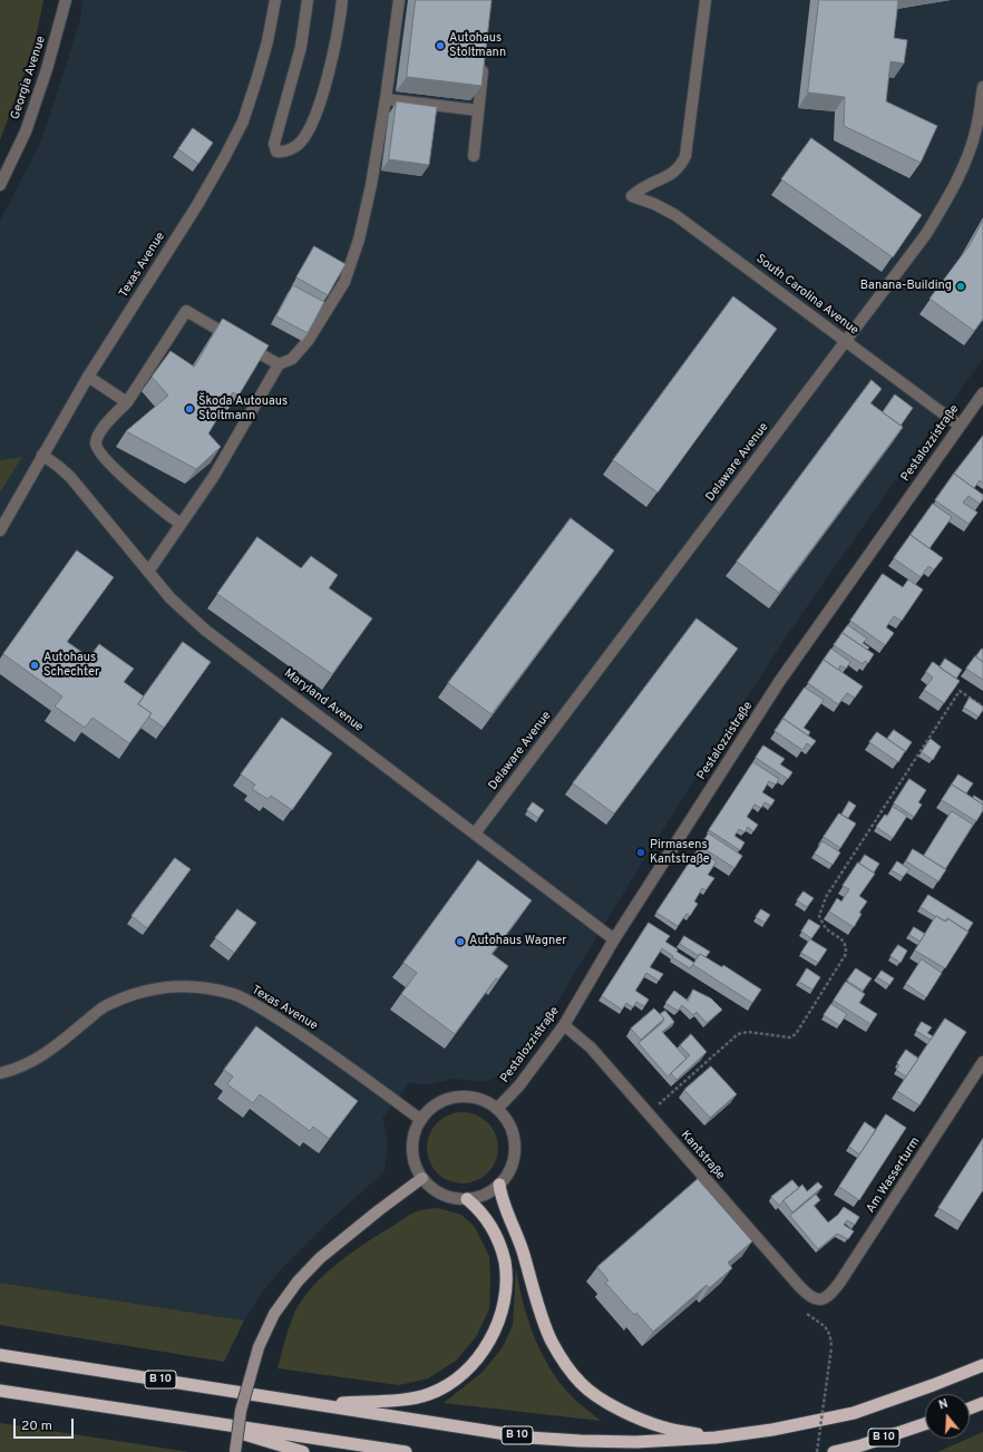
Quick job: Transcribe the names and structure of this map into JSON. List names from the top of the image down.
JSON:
{
  "streets": {
    "highway": ["B 10"],
    "street": [
      "Georgia Avenue",
      "Texas Avenue",
      "South Carolina Avenue",
      "Pestalozzistraße",
      "Delaware Avenue",
      "Maryland Avenue",
      "Kantstraße",
      "Am Wasserturm"
    ]
  },
  "crossings": [
    ["Texas Avenue", "Pestalozzistraße"],
    ["Texas Avenue", "Maryland Avenue"],
    ["South Carolina Avenue", "Pestalozzistraße"],
    ["South Carolina Avenue", "Delaware Avenue"],
    ["Pestalozzistraße", "Maryland Avenue"],
    ["Pestalozzistraße", "Kantstraße"],
    ["Delaware Avenue", "Maryland Avenue"],
    ["Kantstraße", "Am Wasserturm"]
  ],
  "places": [
    "Autohaus Stoltmann",
    "Banana-Building",
    "Škoda Autouaus Stoltmann",
    "Autohaus Schechter",
    "Pirmasens Kantstraße",
    "Autohaus Wagner"
  ],
  "scale_bar": "20 m",
  "north": "top"
}
